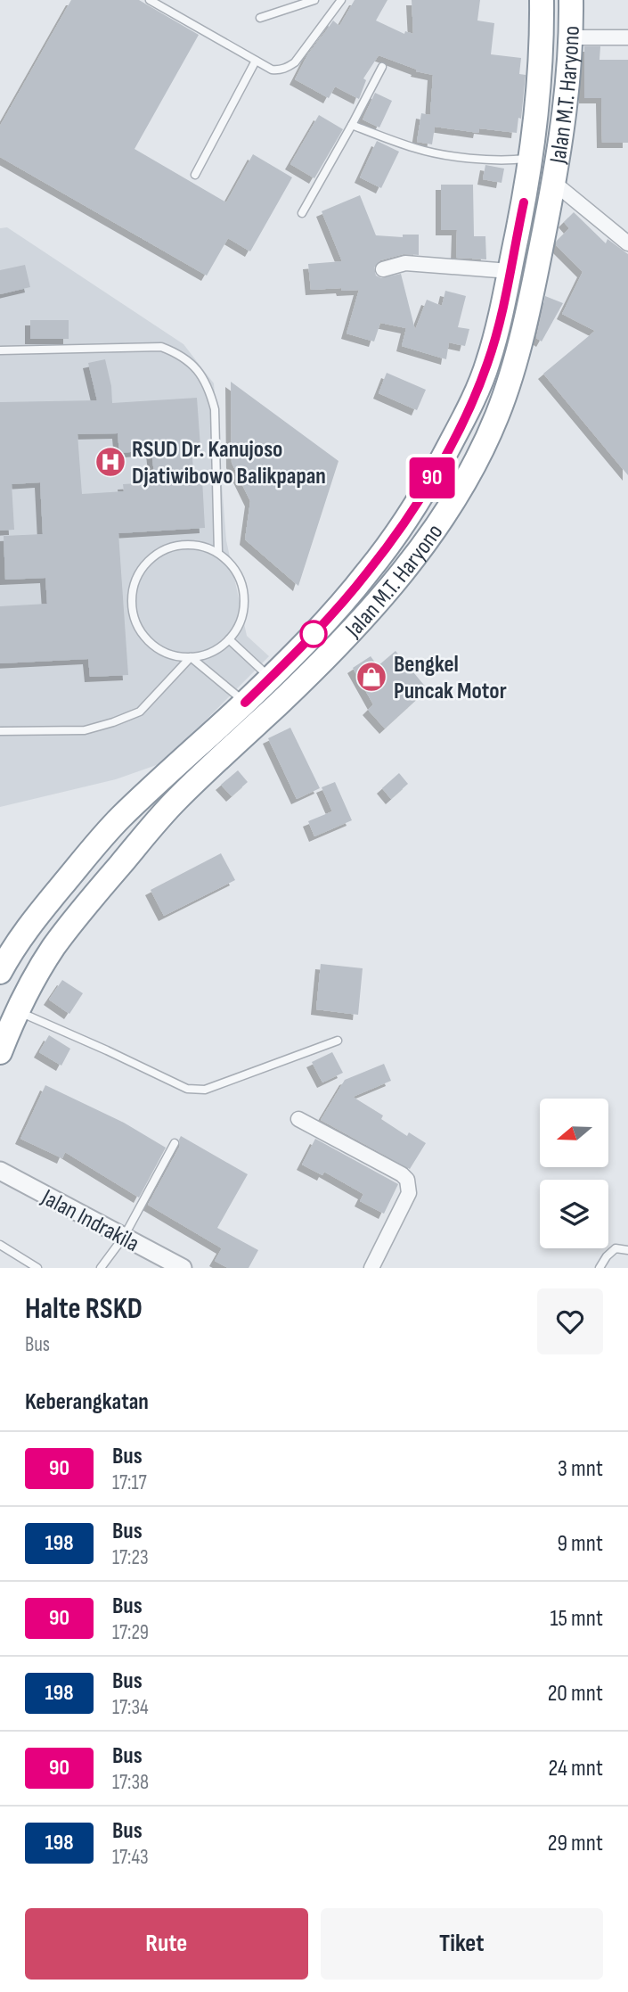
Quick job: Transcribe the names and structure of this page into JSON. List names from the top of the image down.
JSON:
{
  "streets": {
    "highway": ["Jalan M.T. Haryono"],
    "street": ["Jalan Indrakila"]
  },
  "places": {
    "hospital": ["RSUD Dr. Kanujoso Djatiwibowo Balikpapan"],
    "shop": ["Bengkel Puncak Motor"]
  },
  "lines": ["bus line 90"],
  "north": "left",
  "page": {
    "on_map": "90",
    "heading": [
      ["Halte RSKD", "Bus"],
      "Keberangkatan"
    ],
    "list": [
      {
        "mark": "90",
        "name": "Bus",
        "note": "17:17",
        "value": "3 mnt"
      },
      {
        "mark": "198",
        "name": "Bus",
        "note": "17:23",
        "value": "9 mnt"
      },
      {
        "mark": "90",
        "name": "Bus",
        "note": "17:29",
        "value": "15 mnt"
      },
      {
        "mark": "198",
        "name": "Bus",
        "note": "17:34",
        "value": "20 mnt"
      },
      {
        "mark": "90",
        "name": "Bus",
        "note": "17:38",
        "value": "24 mnt"
      },
      {
        "mark": "198",
        "name": "Bus",
        "note": "17:43",
        "value": "29 mnt"
      }
    ],
    "buttons": ["Rute", "Tiket"]
  }
}
